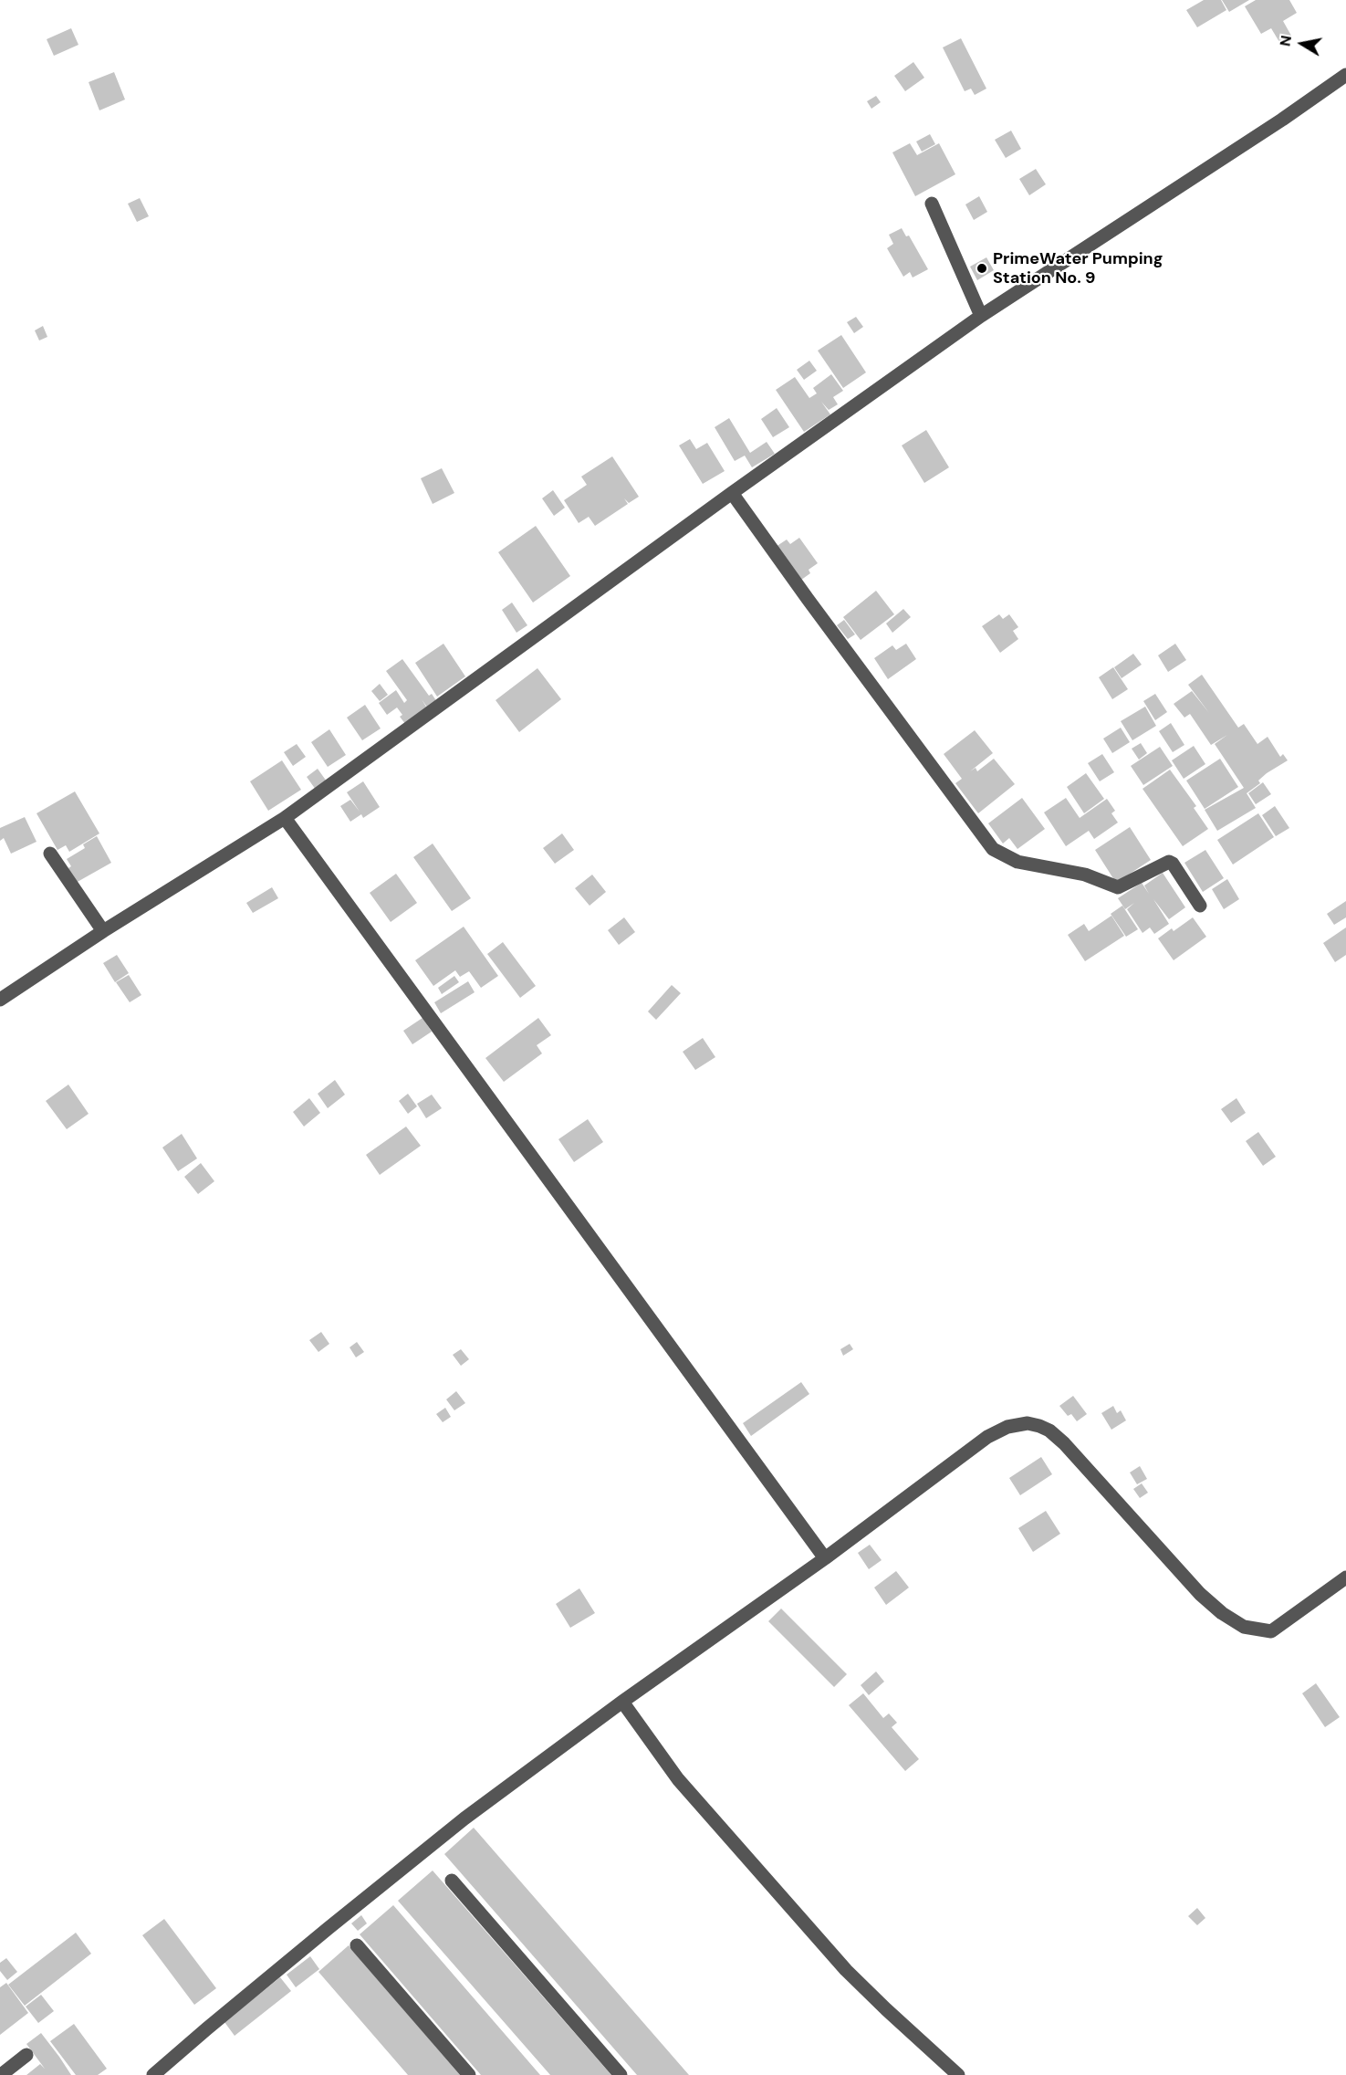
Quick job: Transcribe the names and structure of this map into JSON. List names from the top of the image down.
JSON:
{
  "places": ["PrimeWater Pumping Station No. 9"],
  "north": "left"
}
